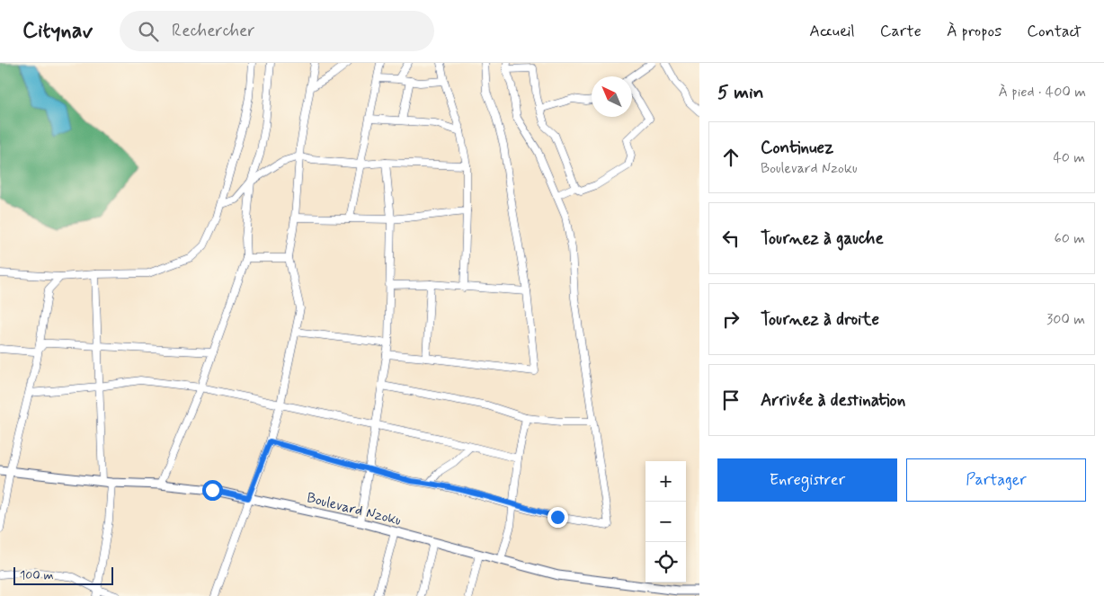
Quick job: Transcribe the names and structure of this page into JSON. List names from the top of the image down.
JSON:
{
  "streets": {
    "street": ["Boulevard Nzoku"]
  },
  "scale_bar": "100 m",
  "north": "top left",
  "page": {
    "header": "Citynav",
    "search": "Rechercher",
    "nav": [
      "Accueil",
      "Carte",
      "À propos",
      "Contact"
    ],
    "heading": ["5 min", "À pied · 400 m"],
    "list": [
      ["Continuez", "Boulevard Nzoku", "40 m"],
      ["Tournez à gauche", "60 m"],
      ["Tournez à droite", "300 m"],
      "Arrivée à destination"
    ],
    "buttons": ["Enregistrer", "Partager"],
    "map_buttons": ["+", "−"],
    "scale": "100 m"
  }
}
